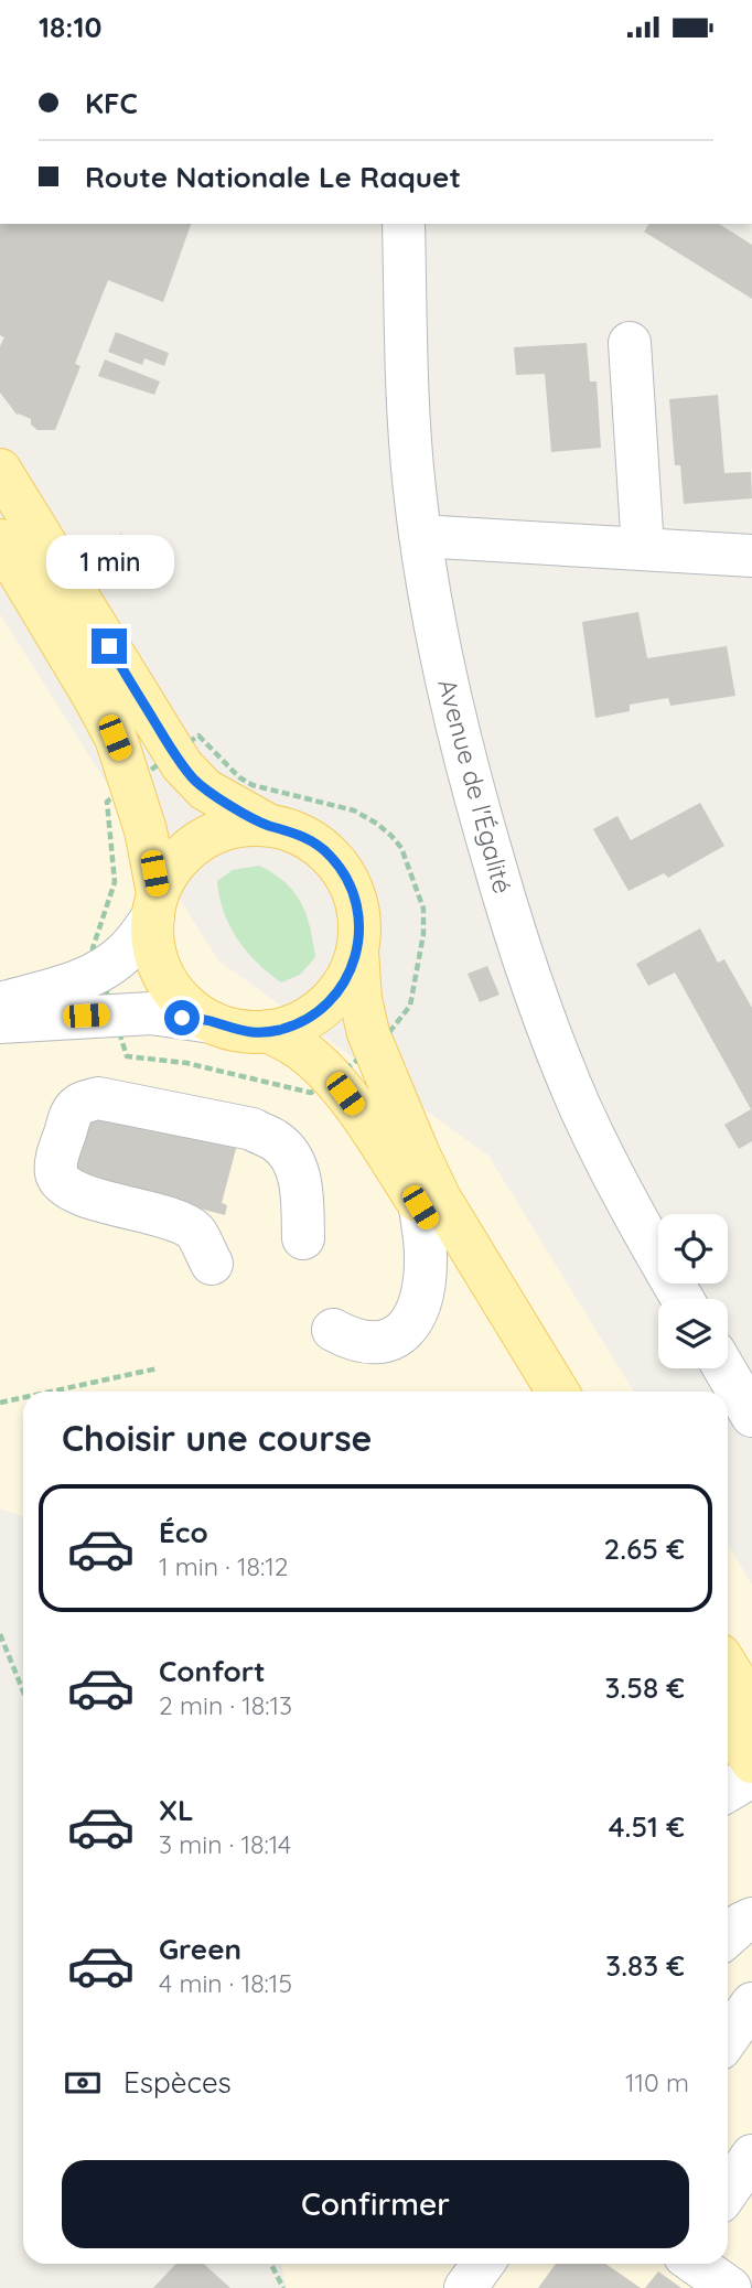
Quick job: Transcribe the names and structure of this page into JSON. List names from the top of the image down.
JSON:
{
  "streets": {
    "street": ["Avenue de l'Égalité"]
  },
  "page": {
    "status": "18:10",
    "banner": ["KFC", "Route Nationale Le Raquet"],
    "bubble": "1 min",
    "heading": "Choisir une course",
    "list": [
      {
        "name": "Éco",
        "note": "1 min · 18:12",
        "value": "2.65 €"
      },
      {
        "name": "Confort",
        "note": "2 min · 18:13",
        "value": "3.58 €"
      },
      {
        "name": "XL",
        "note": "3 min · 18:14",
        "value": "4.51 €"
      },
      {
        "name": "Green",
        "note": "4 min · 18:15",
        "value": "3.83 €"
      }
    ],
    "pay": ["Espèces", "110 m"],
    "buttons": "Confirmer"
  }
}
